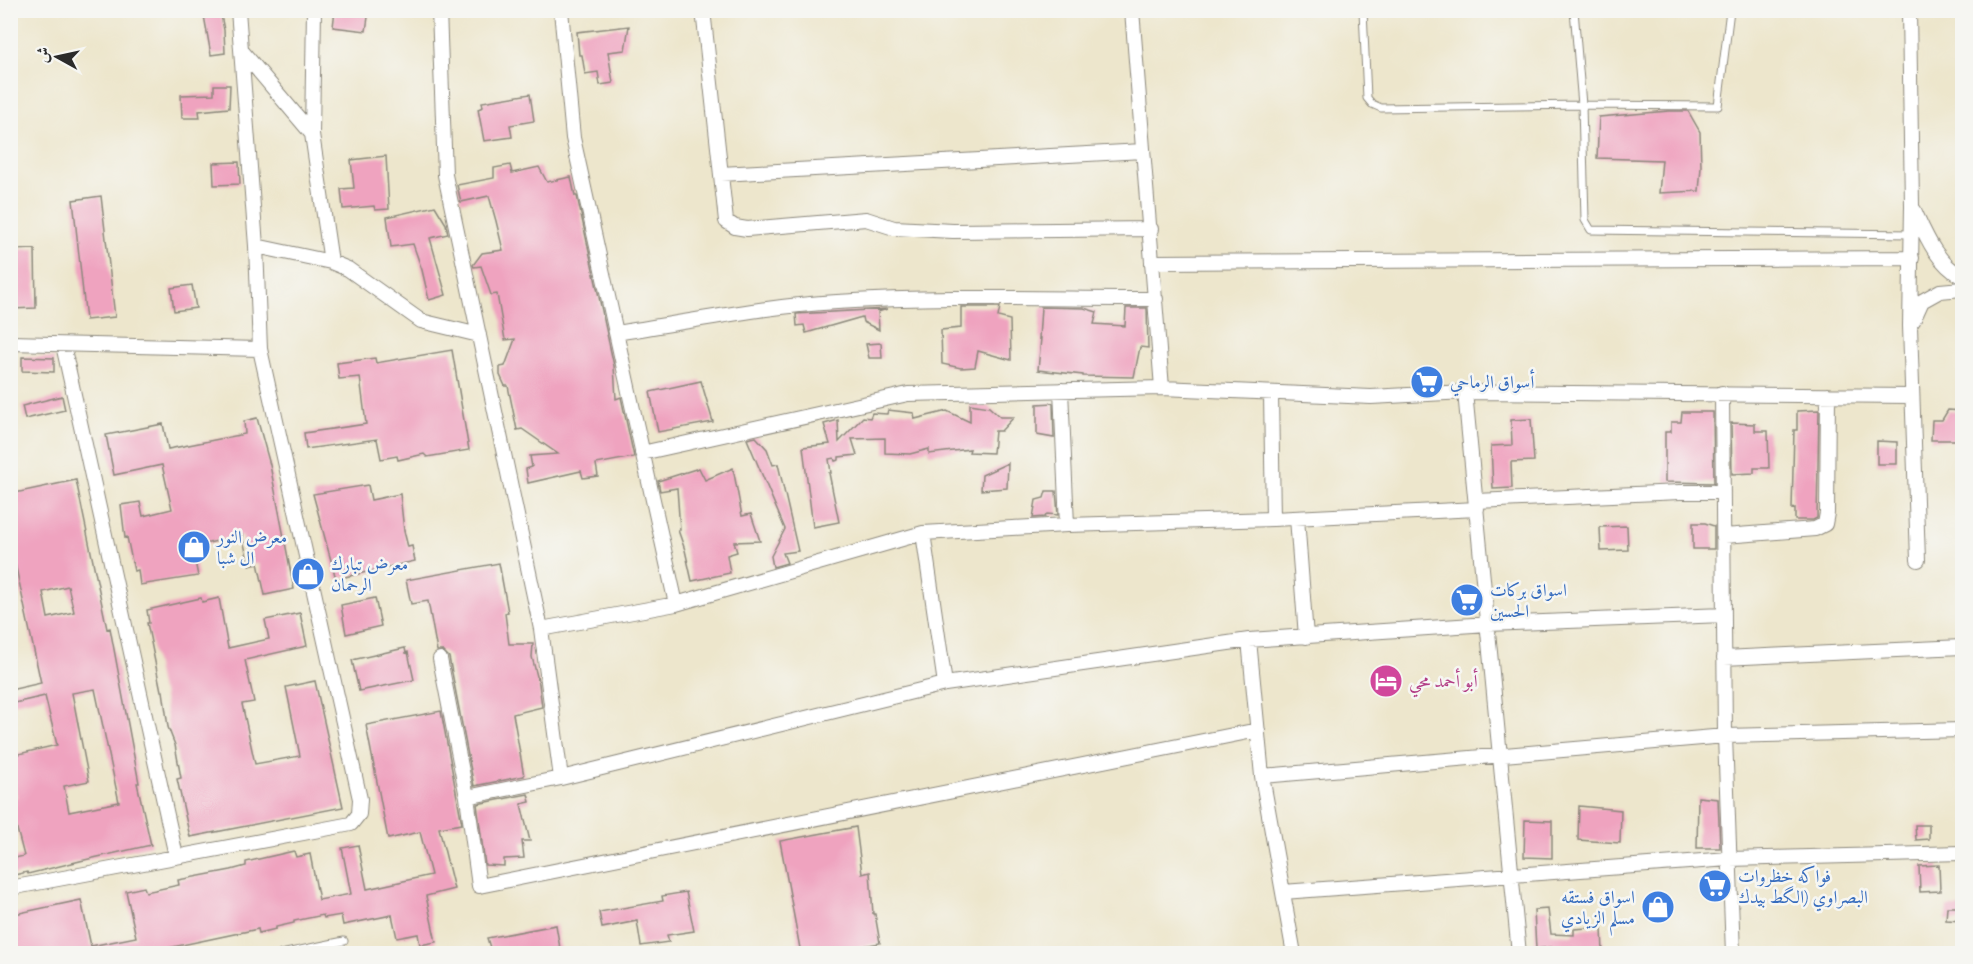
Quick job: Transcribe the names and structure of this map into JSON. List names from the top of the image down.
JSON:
{
  "places": {
    "supermarket": ["أسواق الرماحي", "اسواق بركات الحسين", "فواكه خظروات البصراوي (الگط بيدك"],
    "shop": ["معرض النور ال شبا", "معرض تبارك الرحمان", "اسواق فستقه مسلم الزيادي"],
    "hotel": ["أبو أحمد محي"]
  },
  "north": "left"
}
